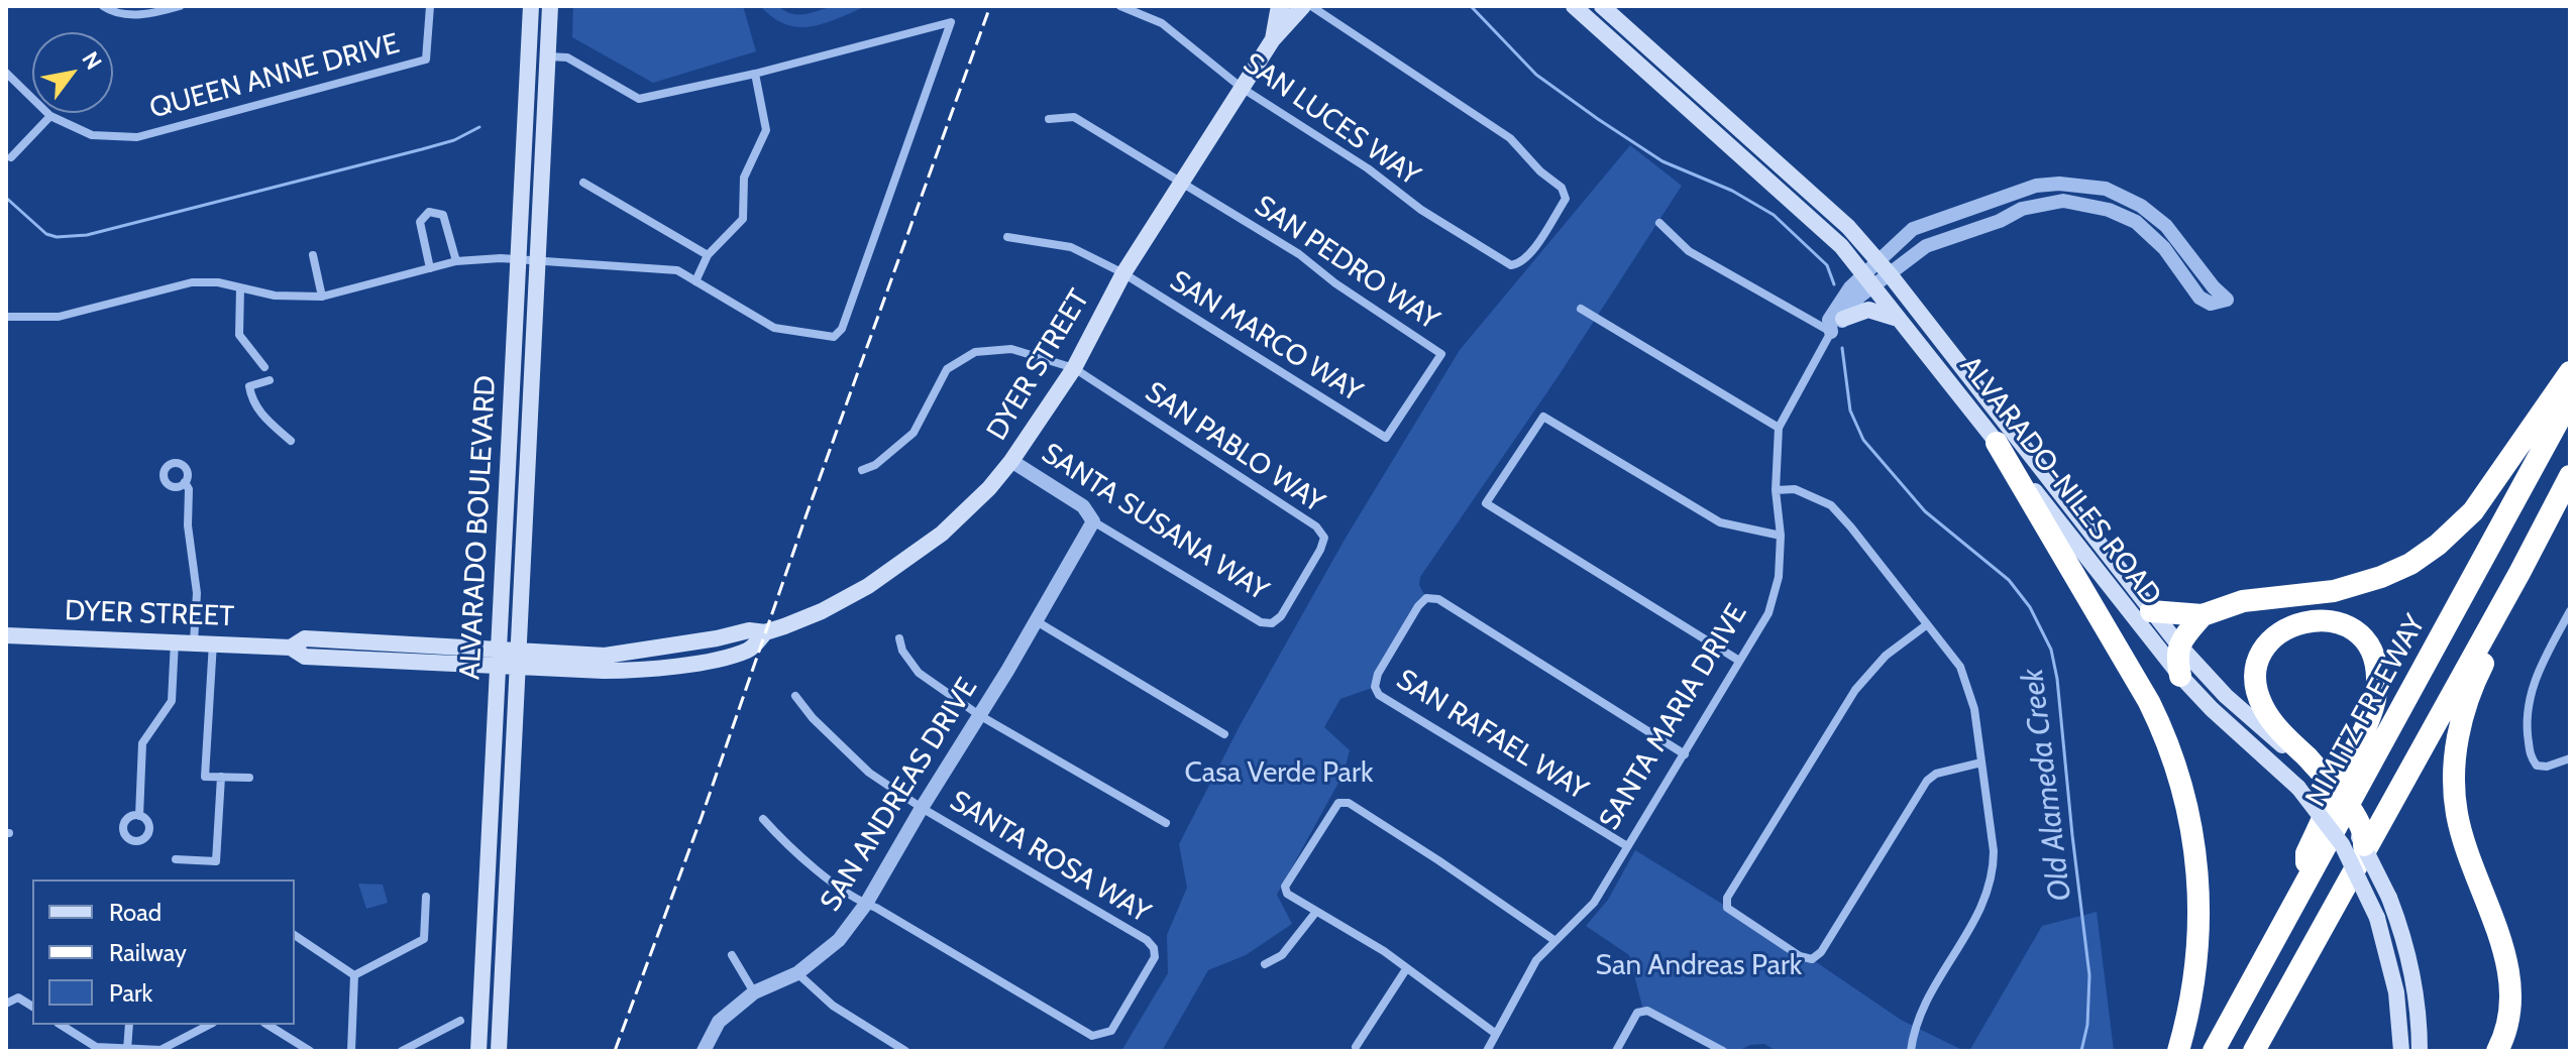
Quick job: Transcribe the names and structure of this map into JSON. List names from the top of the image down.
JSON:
{
  "streets": {
    "highway": ["NIMITZ FREEWAY"],
    "main road": ["DYER STREET", "ALVARADO-NILES ROAD", "ALVARADO BOULEVARD"],
    "street": [
      "QUEEN ANNE DRIVE",
      "SAN LUCES WAY",
      "SAN PEDRO WAY",
      "SAN MARCO WAY",
      "SAN PABLO WAY",
      "SANTA SUSANA WAY",
      "SANTA MARIA DRIVE",
      "SAN RAFAEL WAY",
      "SAN ANDREAS DRIVE",
      "SANTA ROSA WAY"
    ]
  },
  "crossings": [
    ["SAN LUCES WAY", "DYER STREET"],
    ["SAN PEDRO WAY", "SAN MARCO WAY"],
    ["SAN PEDRO WAY", "DYER STREET"],
    ["SAN MARCO WAY", "DYER STREET"],
    ["DYER STREET", "SAN PABLO WAY"],
    ["DYER STREET", "SANTA SUSANA WAY"],
    ["DYER STREET", "ALVARADO BOULEVARD"],
    ["SAN PABLO WAY", "SANTA SUSANA WAY"],
    ["ALVARADO-NILES ROAD", "SANTA MARIA DRIVE"],
    ["SANTA SUSANA WAY", "SAN ANDREAS DRIVE"],
    ["SANTA MARIA DRIVE", "SAN RAFAEL WAY"],
    ["SAN ANDREAS DRIVE", "SANTA ROSA WAY"]
  ],
  "water": ["Old Alameda Creek"],
  "parks": ["Casa Verde Park", "San Andreas Park"],
  "legend": ["Road", "Railway", "Park"],
  "north": "top right"
}
